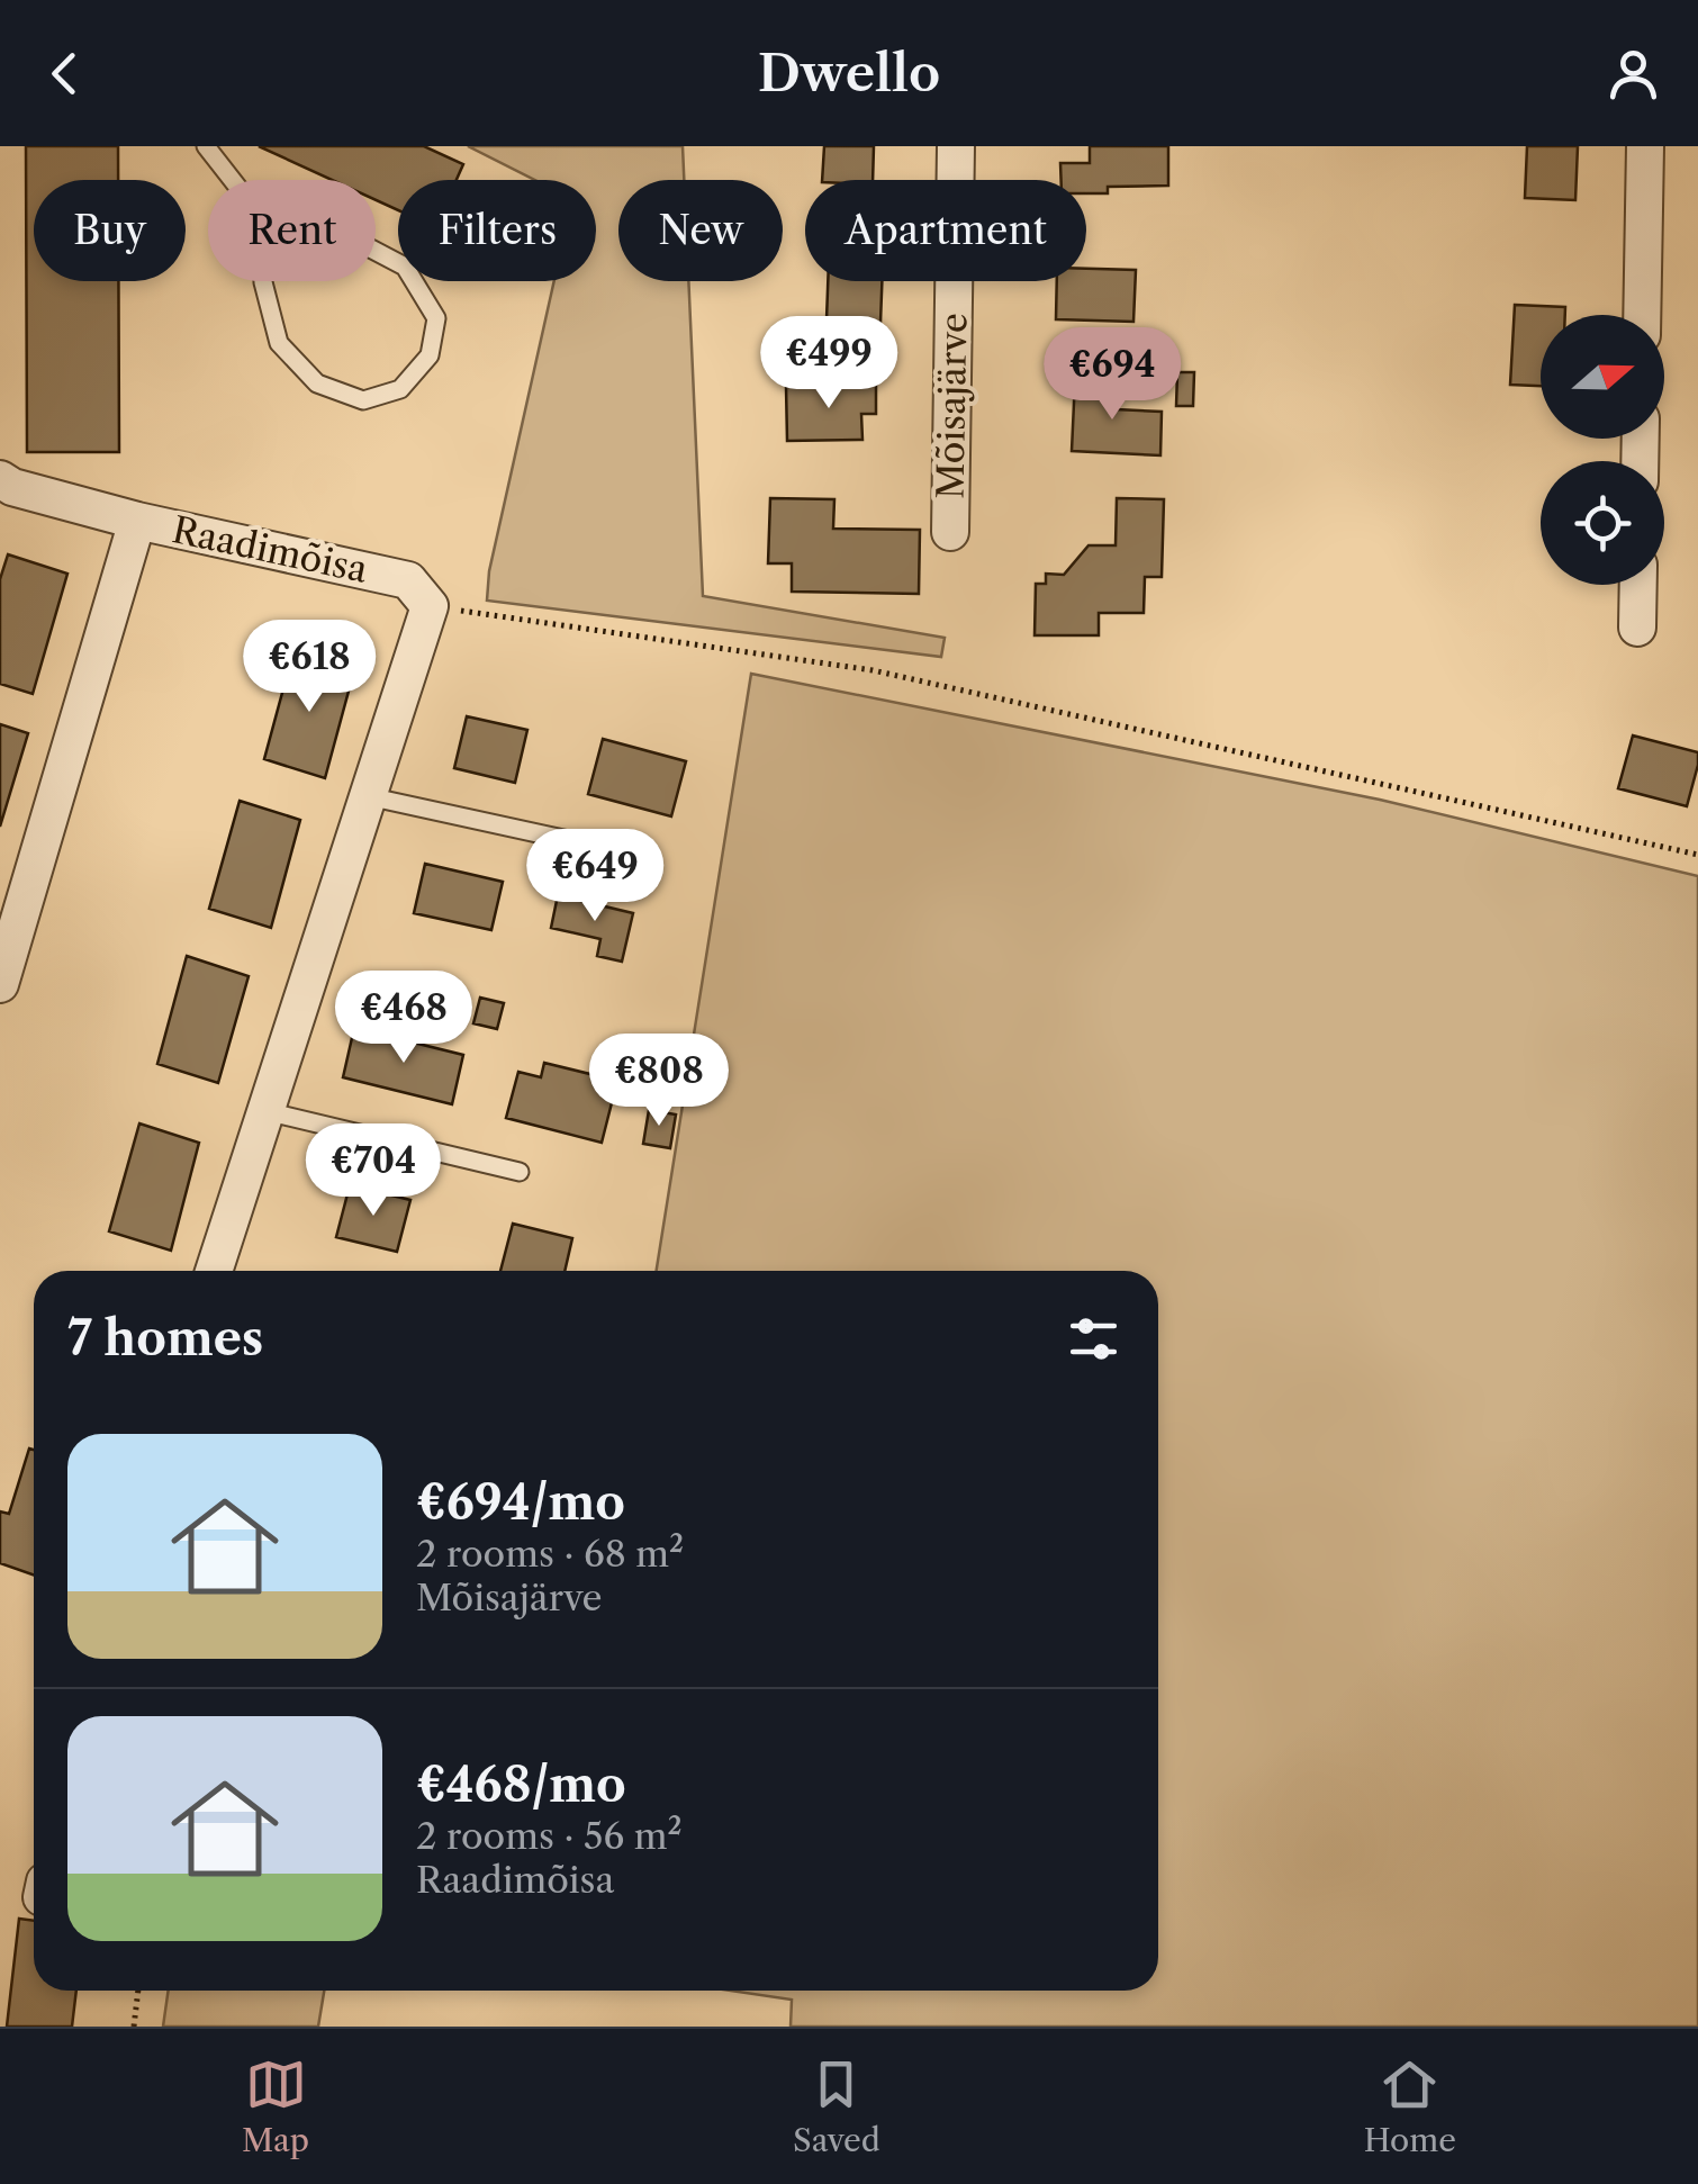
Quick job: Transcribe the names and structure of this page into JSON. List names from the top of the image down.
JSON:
{
  "streets": {
    "street": ["Mõisajärve", "Raadimõisa"]
  },
  "north": "right",
  "page": {
    "header": "Dwello",
    "chip": [
      "Buy",
      "Rent",
      "Filters",
      "New",
      "Apartment"
    ],
    "price": [
      "€499",
      "€694",
      "€618",
      "€649",
      "€468",
      "€808",
      "€704"
    ],
    "heading": "7 homes",
    "list": [
      {
        "name": "€694/mo",
        "note": "2 rooms · 68 m² · Mõisajärve"
      },
      {
        "name": "€468/mo",
        "note": "2 rooms · 56 m² · Raadimõisa"
      }
    ],
    "tabs": ["Map", "Saved", "Home"]
  }
}
